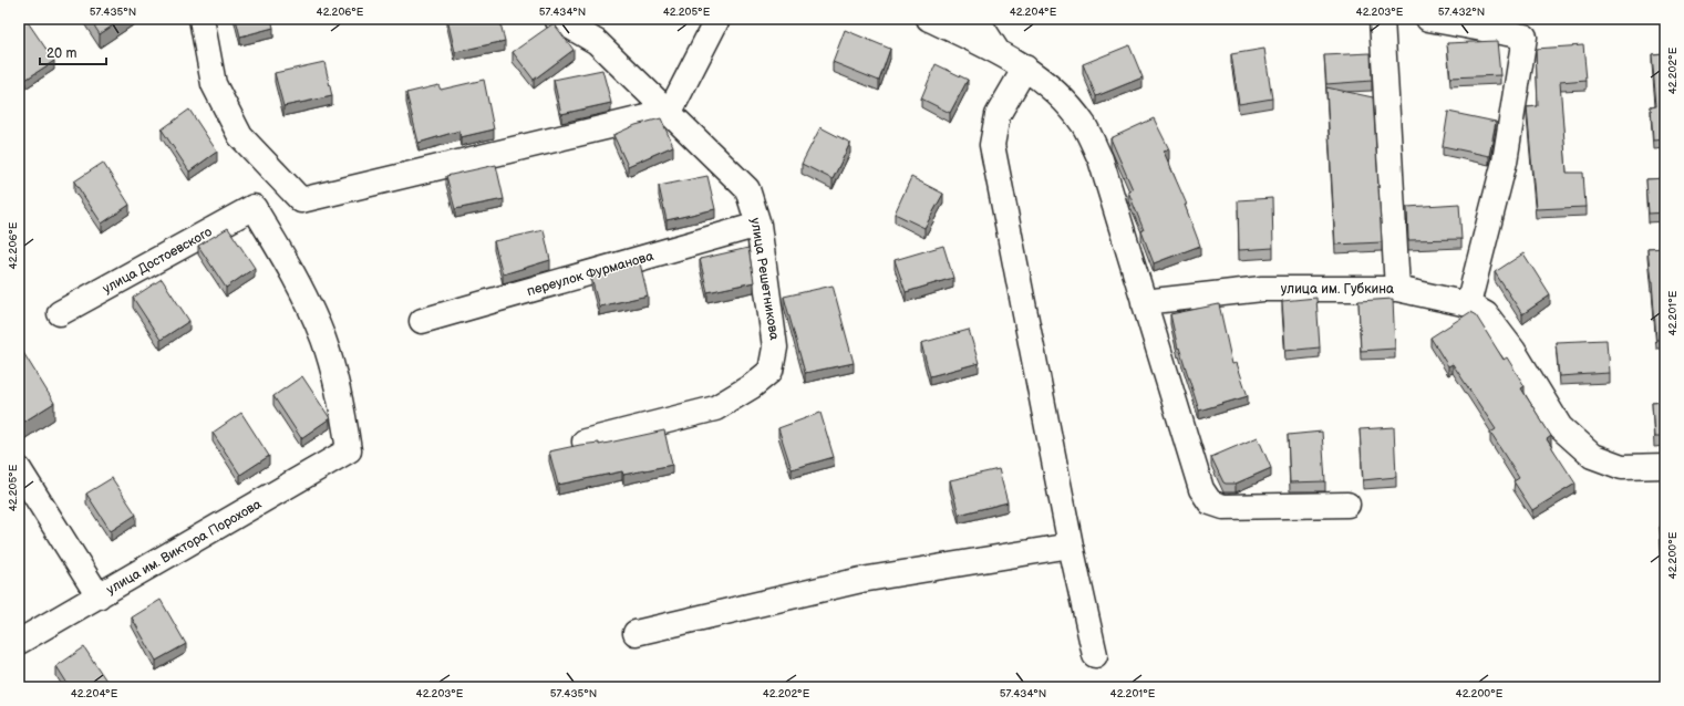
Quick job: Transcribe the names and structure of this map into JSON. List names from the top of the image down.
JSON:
{
  "streets": {
    "street": [
      "улица Достоевского",
      "переулок Фурманова",
      "улица Решетникова",
      "улица им. Губкина",
      "улица им. Виктора Порохова"
    ]
  },
  "crossings": [
    ["улица Достоевского", "улица им. Виктора Порохова"],
    ["переулок Фурманова", "улица Решетникова"]
  ],
  "scale_bar": "20 m",
  "coordinates": [
    "57.435°N",
    "42.206°E",
    "57.434°N",
    "42.205°E",
    "42.204°E",
    "42.203°E",
    "57.432°N",
    "42.202°E",
    "42.201°E",
    "42.200°E"
  ]
}
